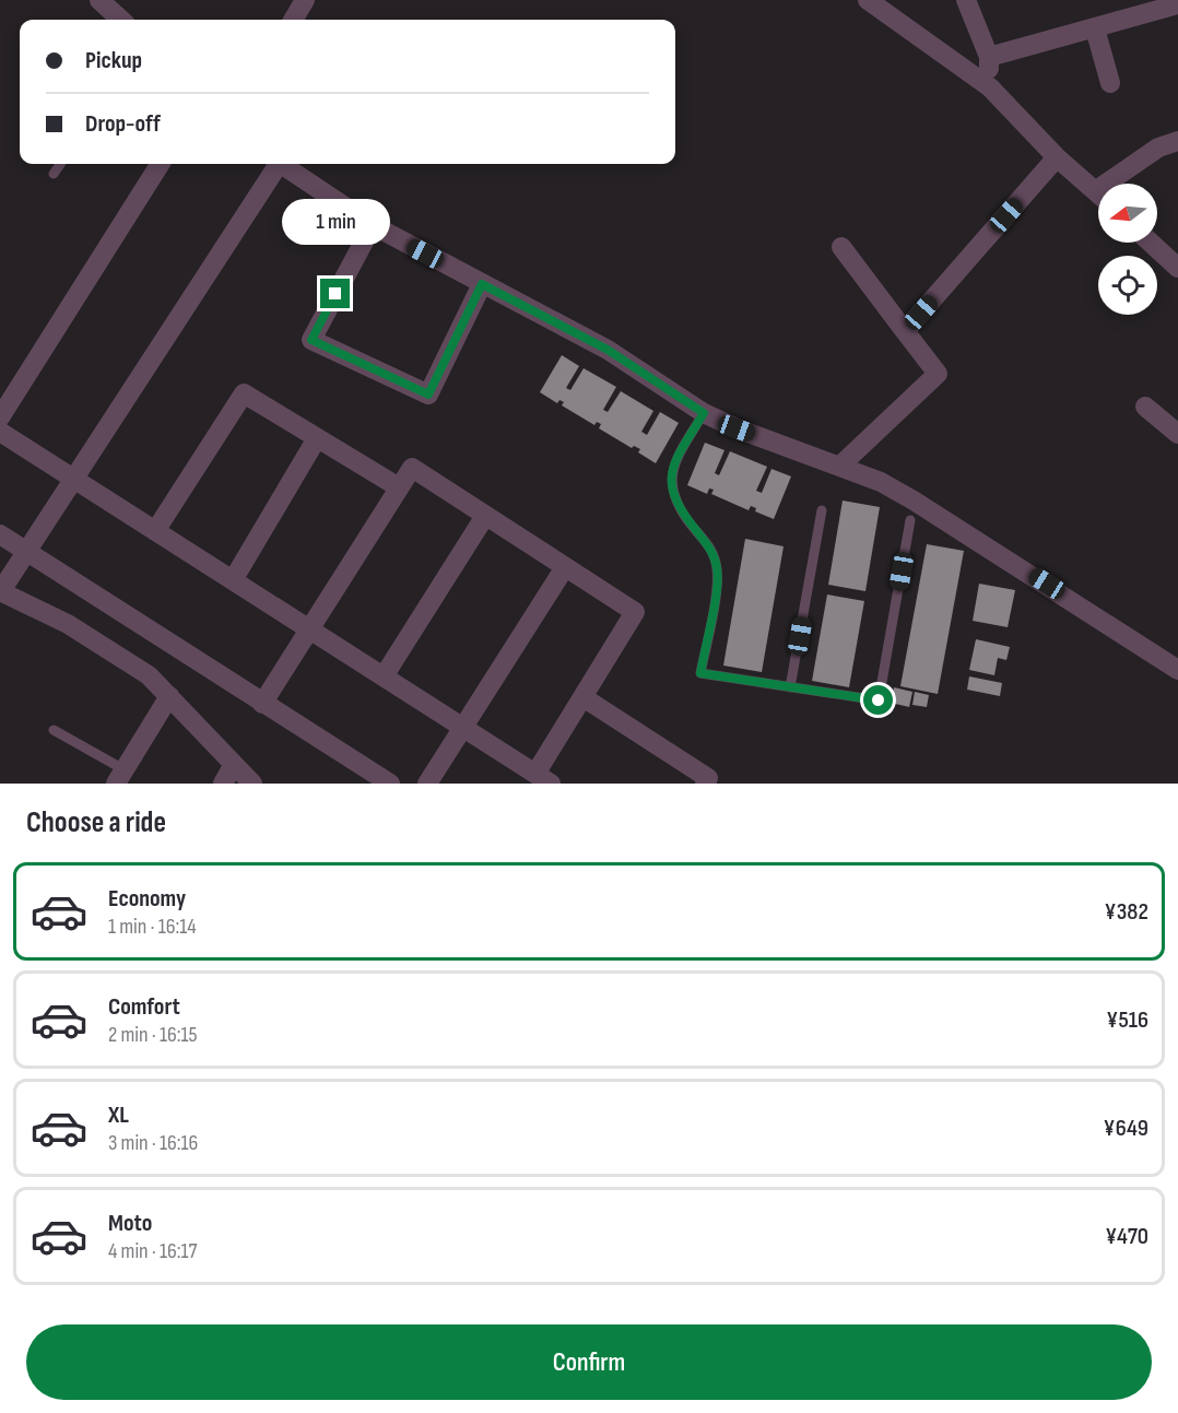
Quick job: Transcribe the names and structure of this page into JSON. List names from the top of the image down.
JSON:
{
  "north": "left",
  "page": {
    "banner": ["Pickup", "Drop-off"],
    "bubble": "1 min",
    "heading": "Choose a ride",
    "list": [
      {
        "name": "Economy",
        "note": "1 min · 16:14",
        "value": "¥382"
      },
      {
        "name": "Comfort",
        "note": "2 min · 16:15",
        "value": "¥516"
      },
      {
        "name": "XL",
        "note": "3 min · 16:16",
        "value": "¥649"
      },
      {
        "name": "Moto",
        "note": "4 min · 16:17",
        "value": "¥470"
      }
    ],
    "buttons": "Confirm"
  }
}
